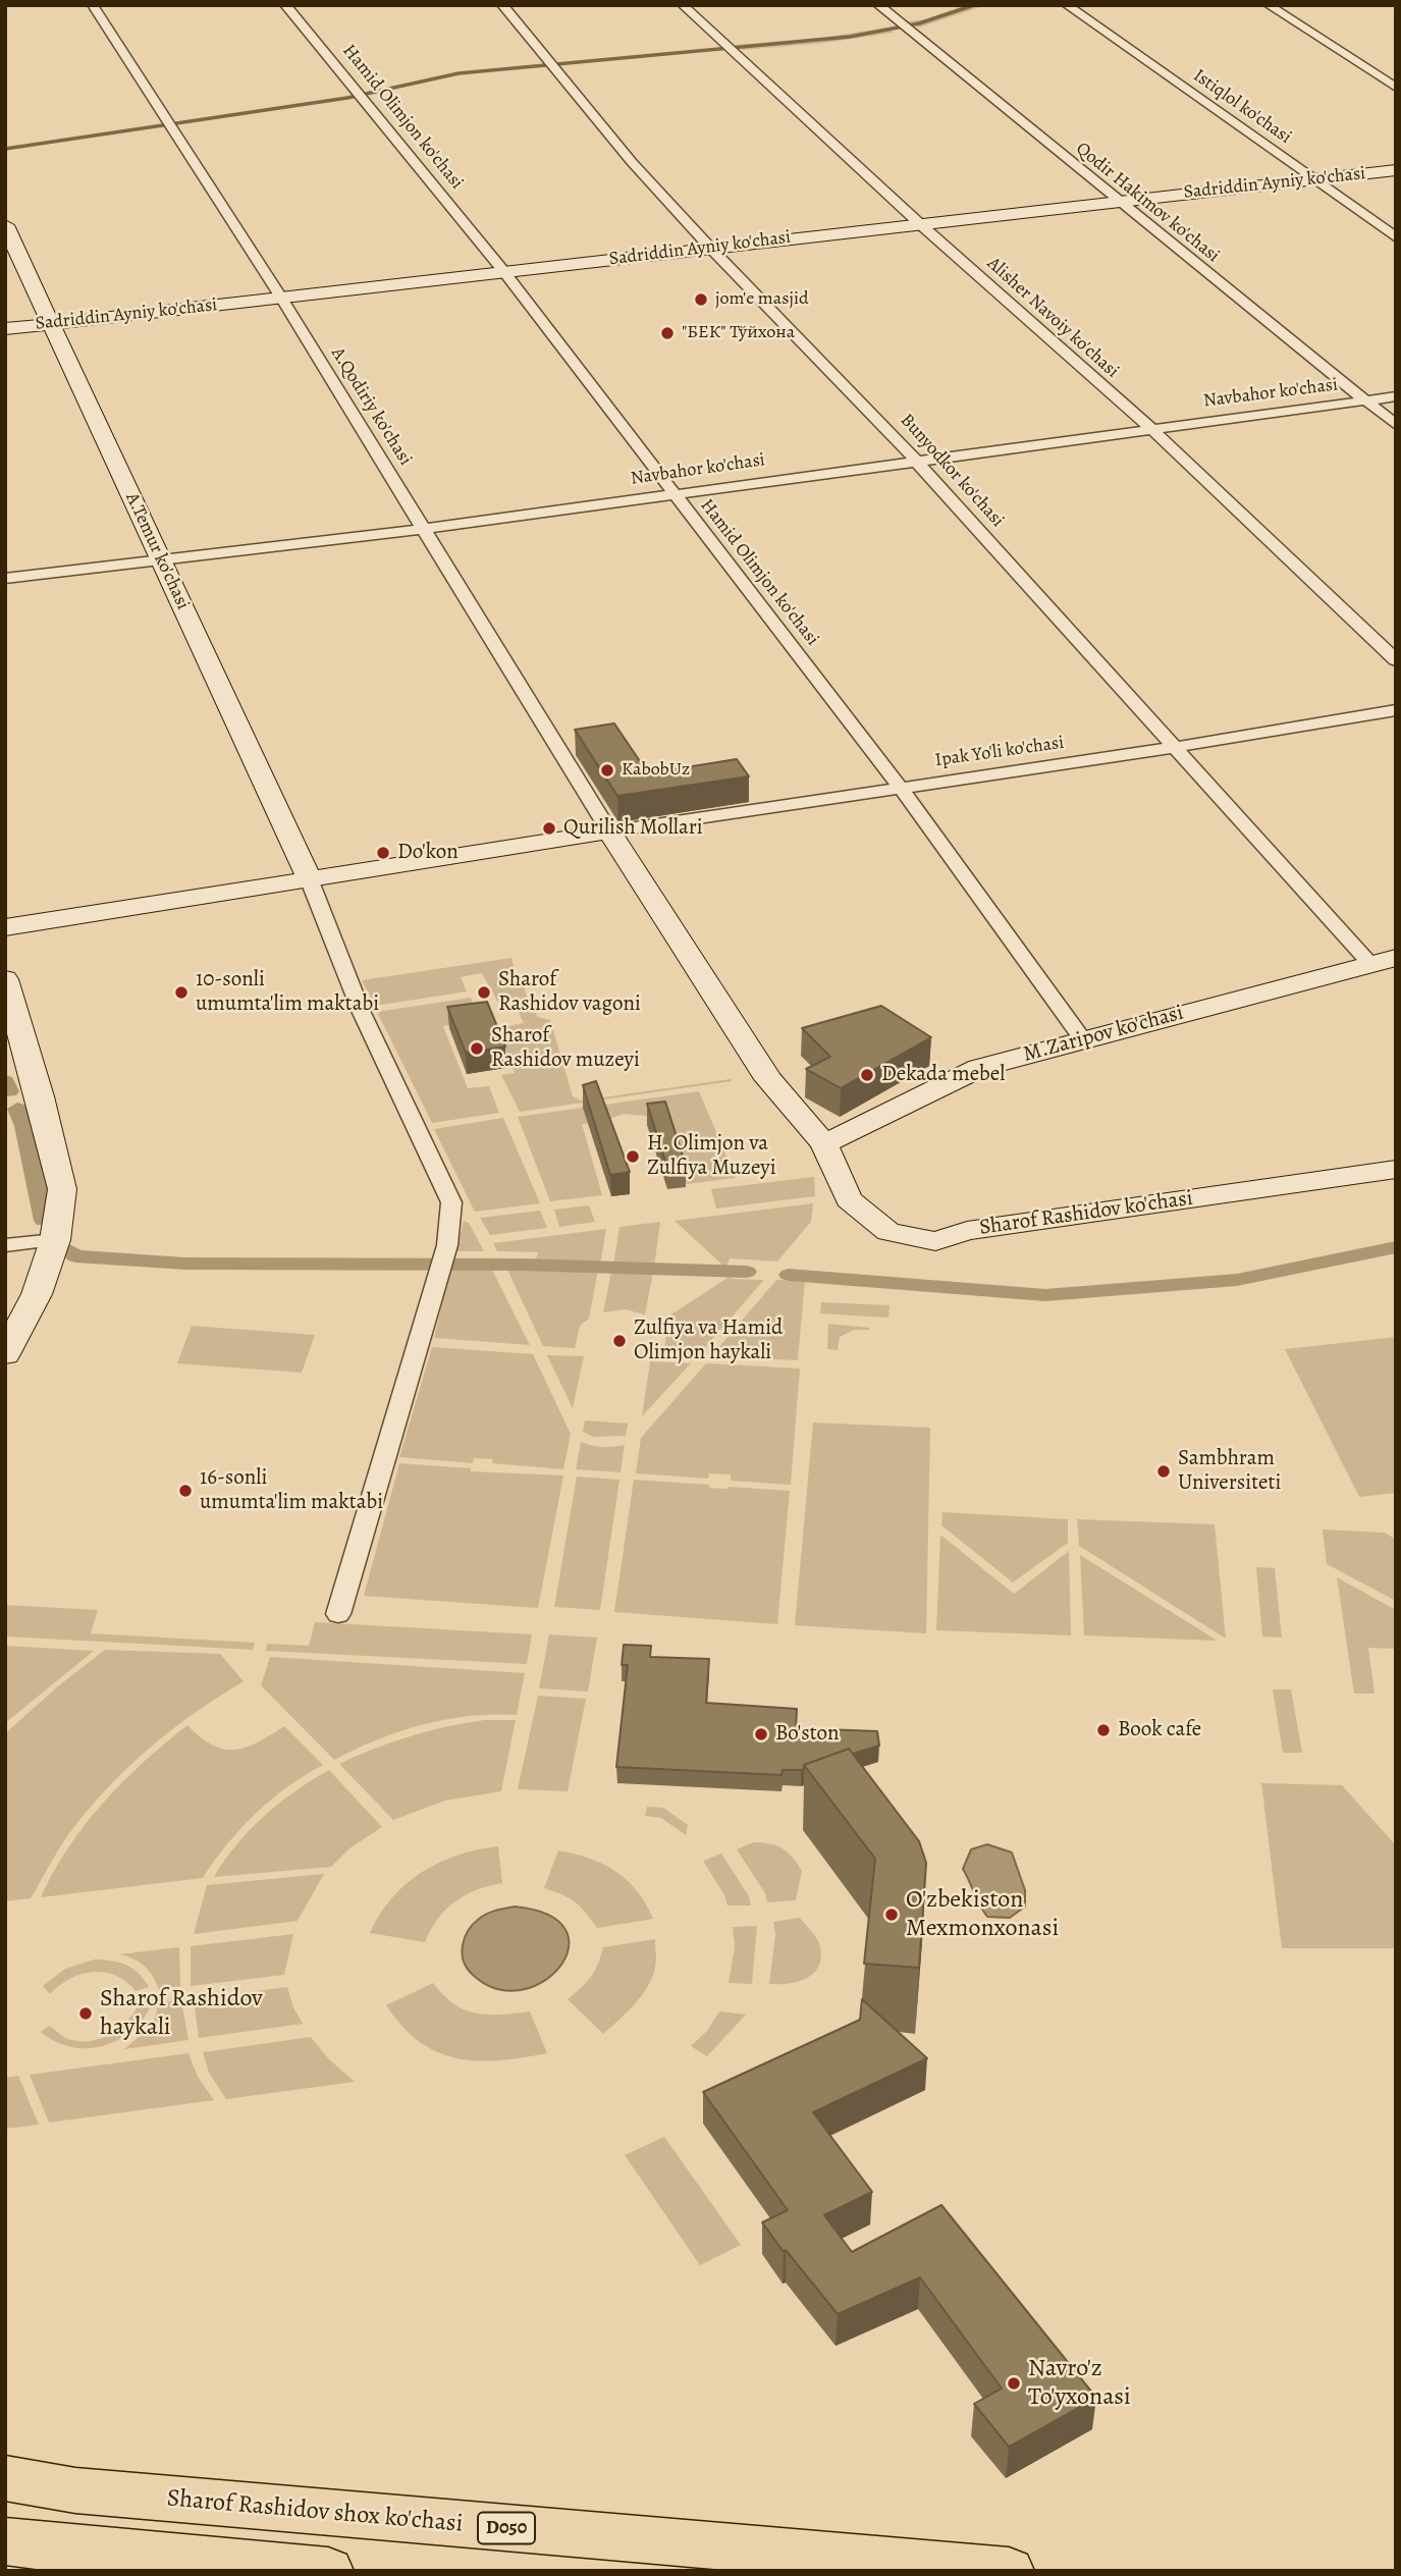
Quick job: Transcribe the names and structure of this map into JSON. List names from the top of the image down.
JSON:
{
  "streets": {
    "main road": ["Sharof Rashidov shox ko'chasi", "D050"],
    "street": [
      "Istiqlol ko'chasi",
      "Hamid Olimjon ko'chasi",
      "Sadriddin Ayniy ko'chasi",
      "Qodir Hakimov ko'chasi",
      "Alisher Navoiy ko'chasi",
      "Navbahor ko'chasi",
      "A.Qodiriy ko'chasi",
      "Bunyodkor ko'chasi",
      "A.Temur ko'chasi",
      "Ipak Yo'li ko'chasi",
      "M.Zaripov ko'chasi",
      "Sharof Rashidov ko'chasi"
    ]
  },
  "crossings": [
    ["Istiqlol ko'chasi", "Sadriddin Ayniy ko'chasi"],
    ["Hamid Olimjon ko'chasi", "Sadriddin Ayniy ko'chasi"],
    ["Hamid Olimjon ko'chasi", "Navbahor ko'chasi"],
    ["Hamid Olimjon ko'chasi", "Ipak Yo'li ko'chasi"],
    ["Hamid Olimjon ko'chasi", "M.Zaripov ko'chasi"],
    ["Sadriddin Ayniy ko'chasi", "Qodir Hakimov ko'chasi"],
    ["Sadriddin Ayniy ko'chasi", "Alisher Navoiy ko'chasi"],
    ["Sadriddin Ayniy ko'chasi", "A.Qodiriy ko'chasi"],
    ["Sadriddin Ayniy ko'chasi", "Bunyodkor ko'chasi"],
    ["Sadriddin Ayniy ko'chasi", "A.Temur ko'chasi"],
    ["Qodir Hakimov ko'chasi", "Navbahor ko'chasi"],
    ["Alisher Navoiy ko'chasi", "Navbahor ko'chasi"],
    ["Navbahor ko'chasi", "A.Qodiriy ko'chasi"],
    ["Navbahor ko'chasi", "Bunyodkor ko'chasi"],
    ["Navbahor ko'chasi", "A.Temur ko'chasi"],
    ["A.Qodiriy ko'chasi", "Ipak Yo'li ko'chasi"],
    ["A.Qodiriy ko'chasi", "Sharof Rashidov ko'chasi"],
    ["Bunyodkor ko'chasi", "Ipak Yo'li ko'chasi"],
    ["Bunyodkor ko'chasi", "M.Zaripov ko'chasi"],
    ["Ipak Yo'li ko'chasi", "Sharof Rashidov ko'chasi"],
    ["M.Zaripov ko'chasi", "Sharof Rashidov ko'chasi"]
  ],
  "places": [
    "jom'e masjid",
    "\"БЕК\" Тўйхона",
    "KabobUz",
    "Qurilish Mollari",
    "Do'kon",
    "10-sonli umumta'lim maktabi",
    "Sharof Rashidov vagoni",
    "Sharof Rashidov muzeyi",
    "Dekada mebel",
    "H. Olimjon va Zulfiya Muzeyi",
    "Zulfiya va Hamid Olimjon haykali",
    "Sambhram Universiteti",
    "16-sonli umumta'lim maktabi",
    "Book cafe",
    "Bo'ston",
    "O'zbekiston Mexmonxonasi",
    "Sharof Rashidov haykali",
    "Navro'z To'yxonasi"
  ]
}
